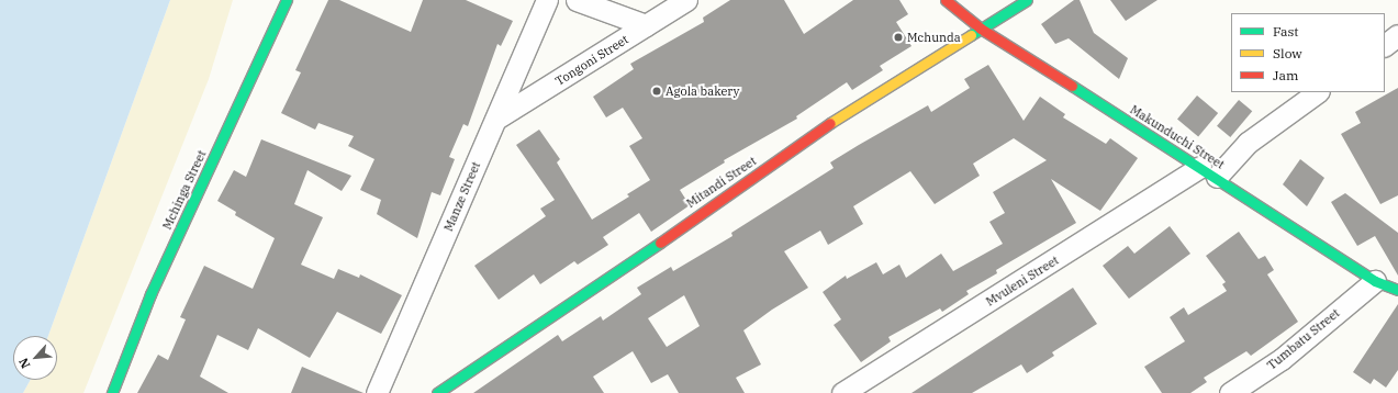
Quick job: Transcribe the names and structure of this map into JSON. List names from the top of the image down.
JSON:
{
  "streets": {
    "street": [
      "Tongoni Street",
      "Makunduchi Street",
      "Mitandi Street",
      "Mchinga Street",
      "Manze Street",
      "Mvuleni Street",
      "Tumbatu Street"
    ]
  },
  "crossings": [
    ["Tongoni Street", "Manze Street"],
    ["Makunduchi Street", "Mitandi Street"],
    ["Makunduchi Street", "Mvuleni Street"],
    ["Makunduchi Street", "Tumbatu Street"]
  ],
  "places": ["Mchunda", "Agola bakery"],
  "legend": ["Fast", "Slow", "Jam"],
  "north": "bottom left"
}
